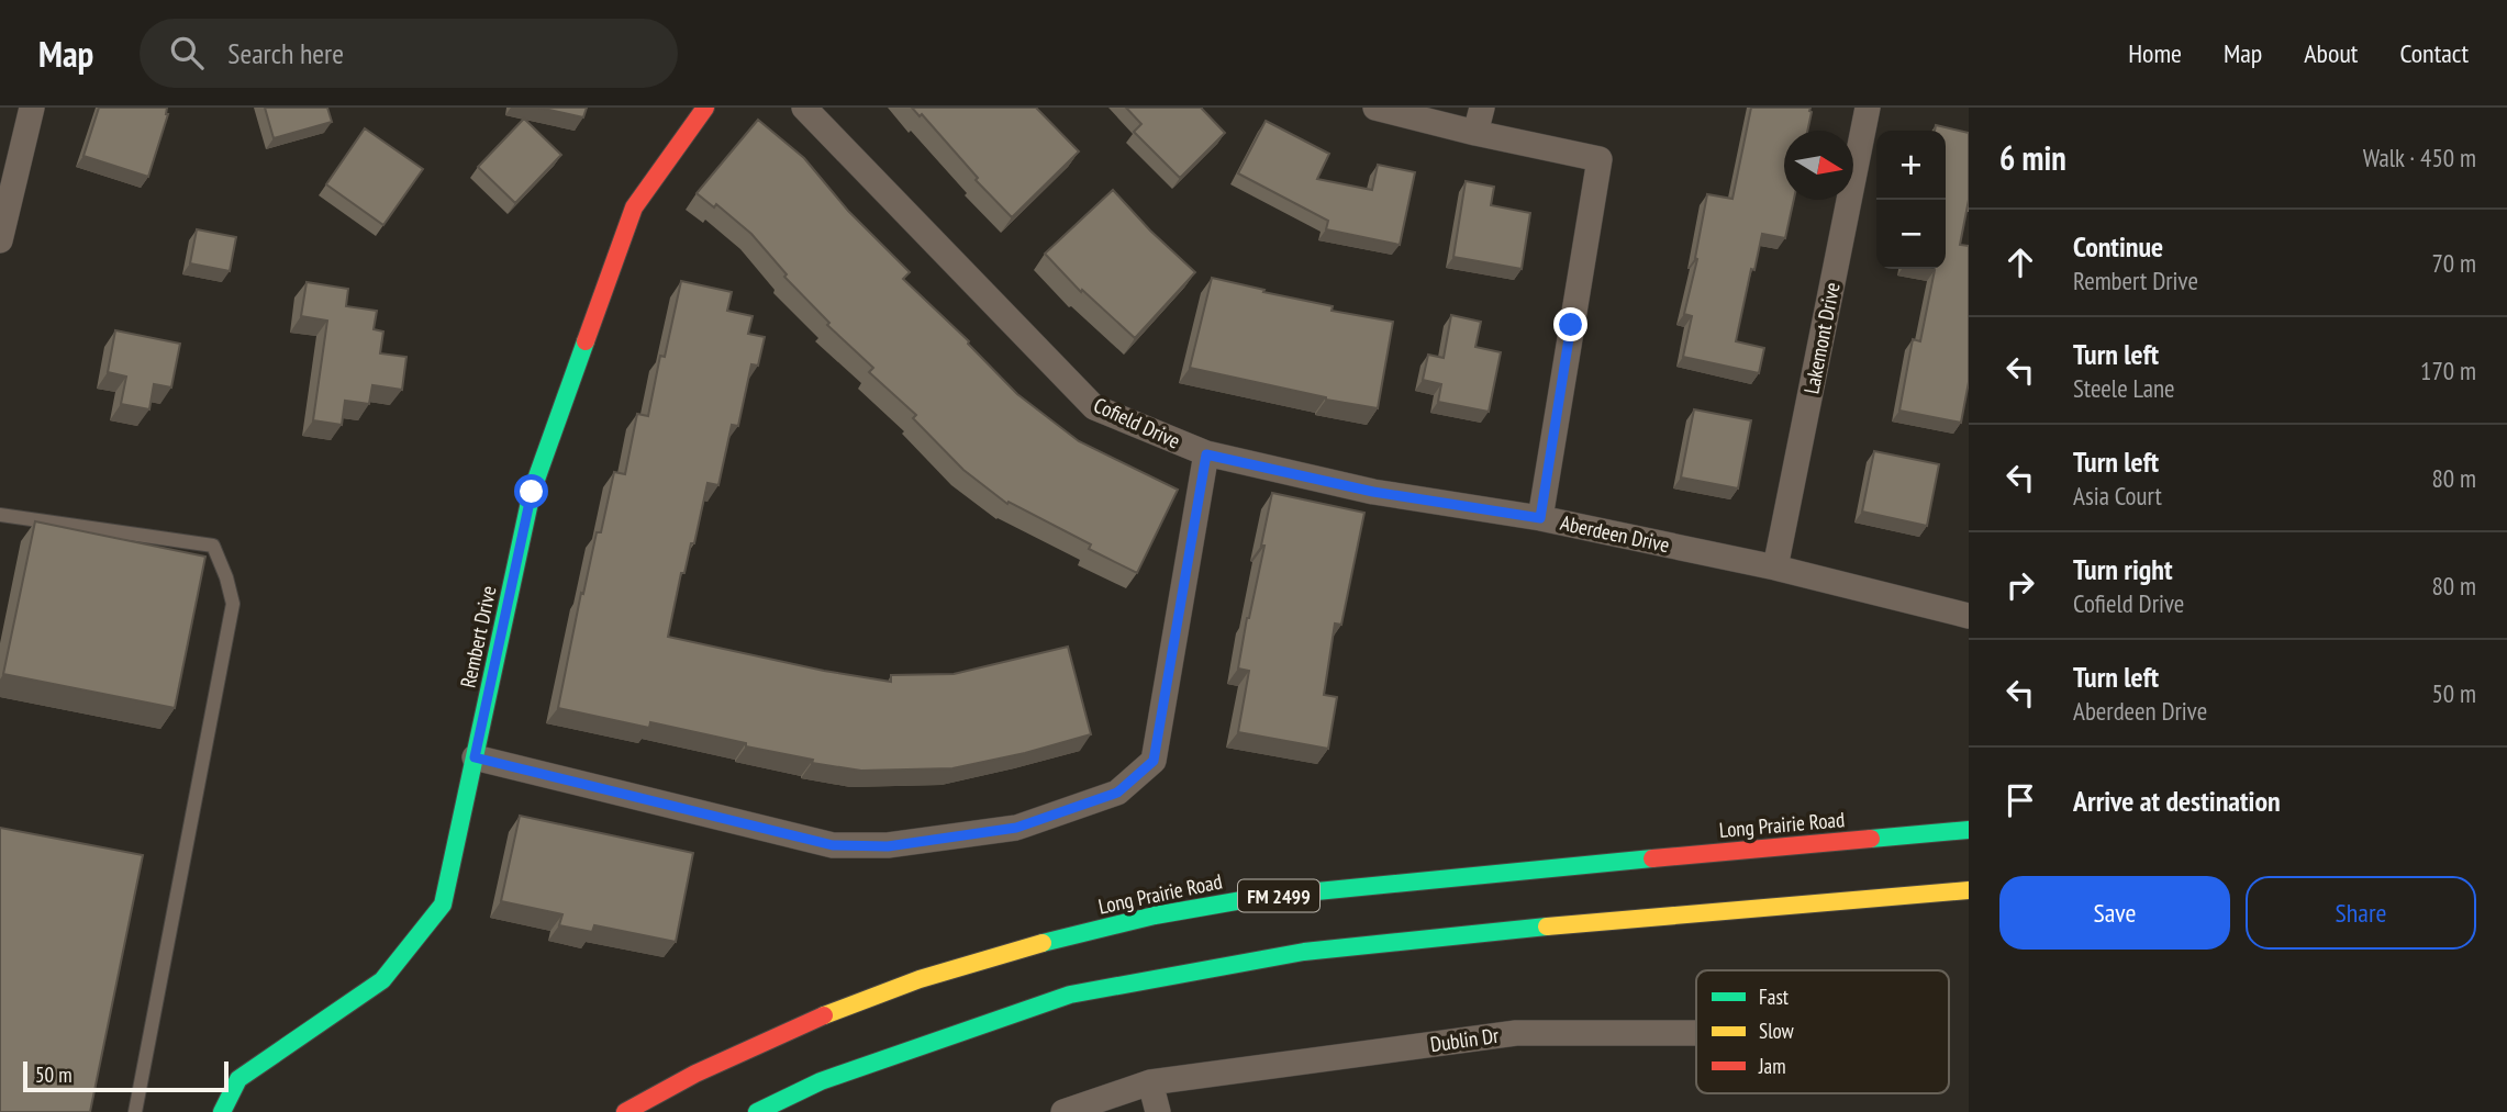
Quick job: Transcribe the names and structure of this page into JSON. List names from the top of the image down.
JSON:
{
  "streets": {
    "main road": ["Rembert Drive", "Long Prairie Road", "FM 2499"],
    "street": [
      "Lakemont Drive",
      "Cofield Drive",
      "Aberdeen Drive",
      "Dublin Dr"
    ]
  },
  "crossings": [
    ["Lakemont Drive", "Aberdeen Drive"],
    ["Cofield Drive", "Aberdeen Drive"]
  ],
  "legend": ["Fast", "Slow", "Jam"],
  "scale_bar": "50 m",
  "north": "right",
  "page": {
    "header": "Map",
    "search": "Search here",
    "nav": [
      "Home",
      "Map",
      "About",
      "Contact"
    ],
    "heading": ["6 min", "Walk · 450 m"],
    "map_buttons": ["+", "−"],
    "list": [
      ["Continue", "Rembert Drive", "70 m"],
      ["Turn left", "Steele Lane", "170 m"],
      ["Turn left", "Asia Court", "80 m"],
      ["Turn right", "Cofield Drive", "80 m"],
      ["Turn left", "Aberdeen Drive", "50 m"],
      "Arrive at destination"
    ],
    "buttons": ["Save", "Share"],
    "scale": "50 m"
  }
}
